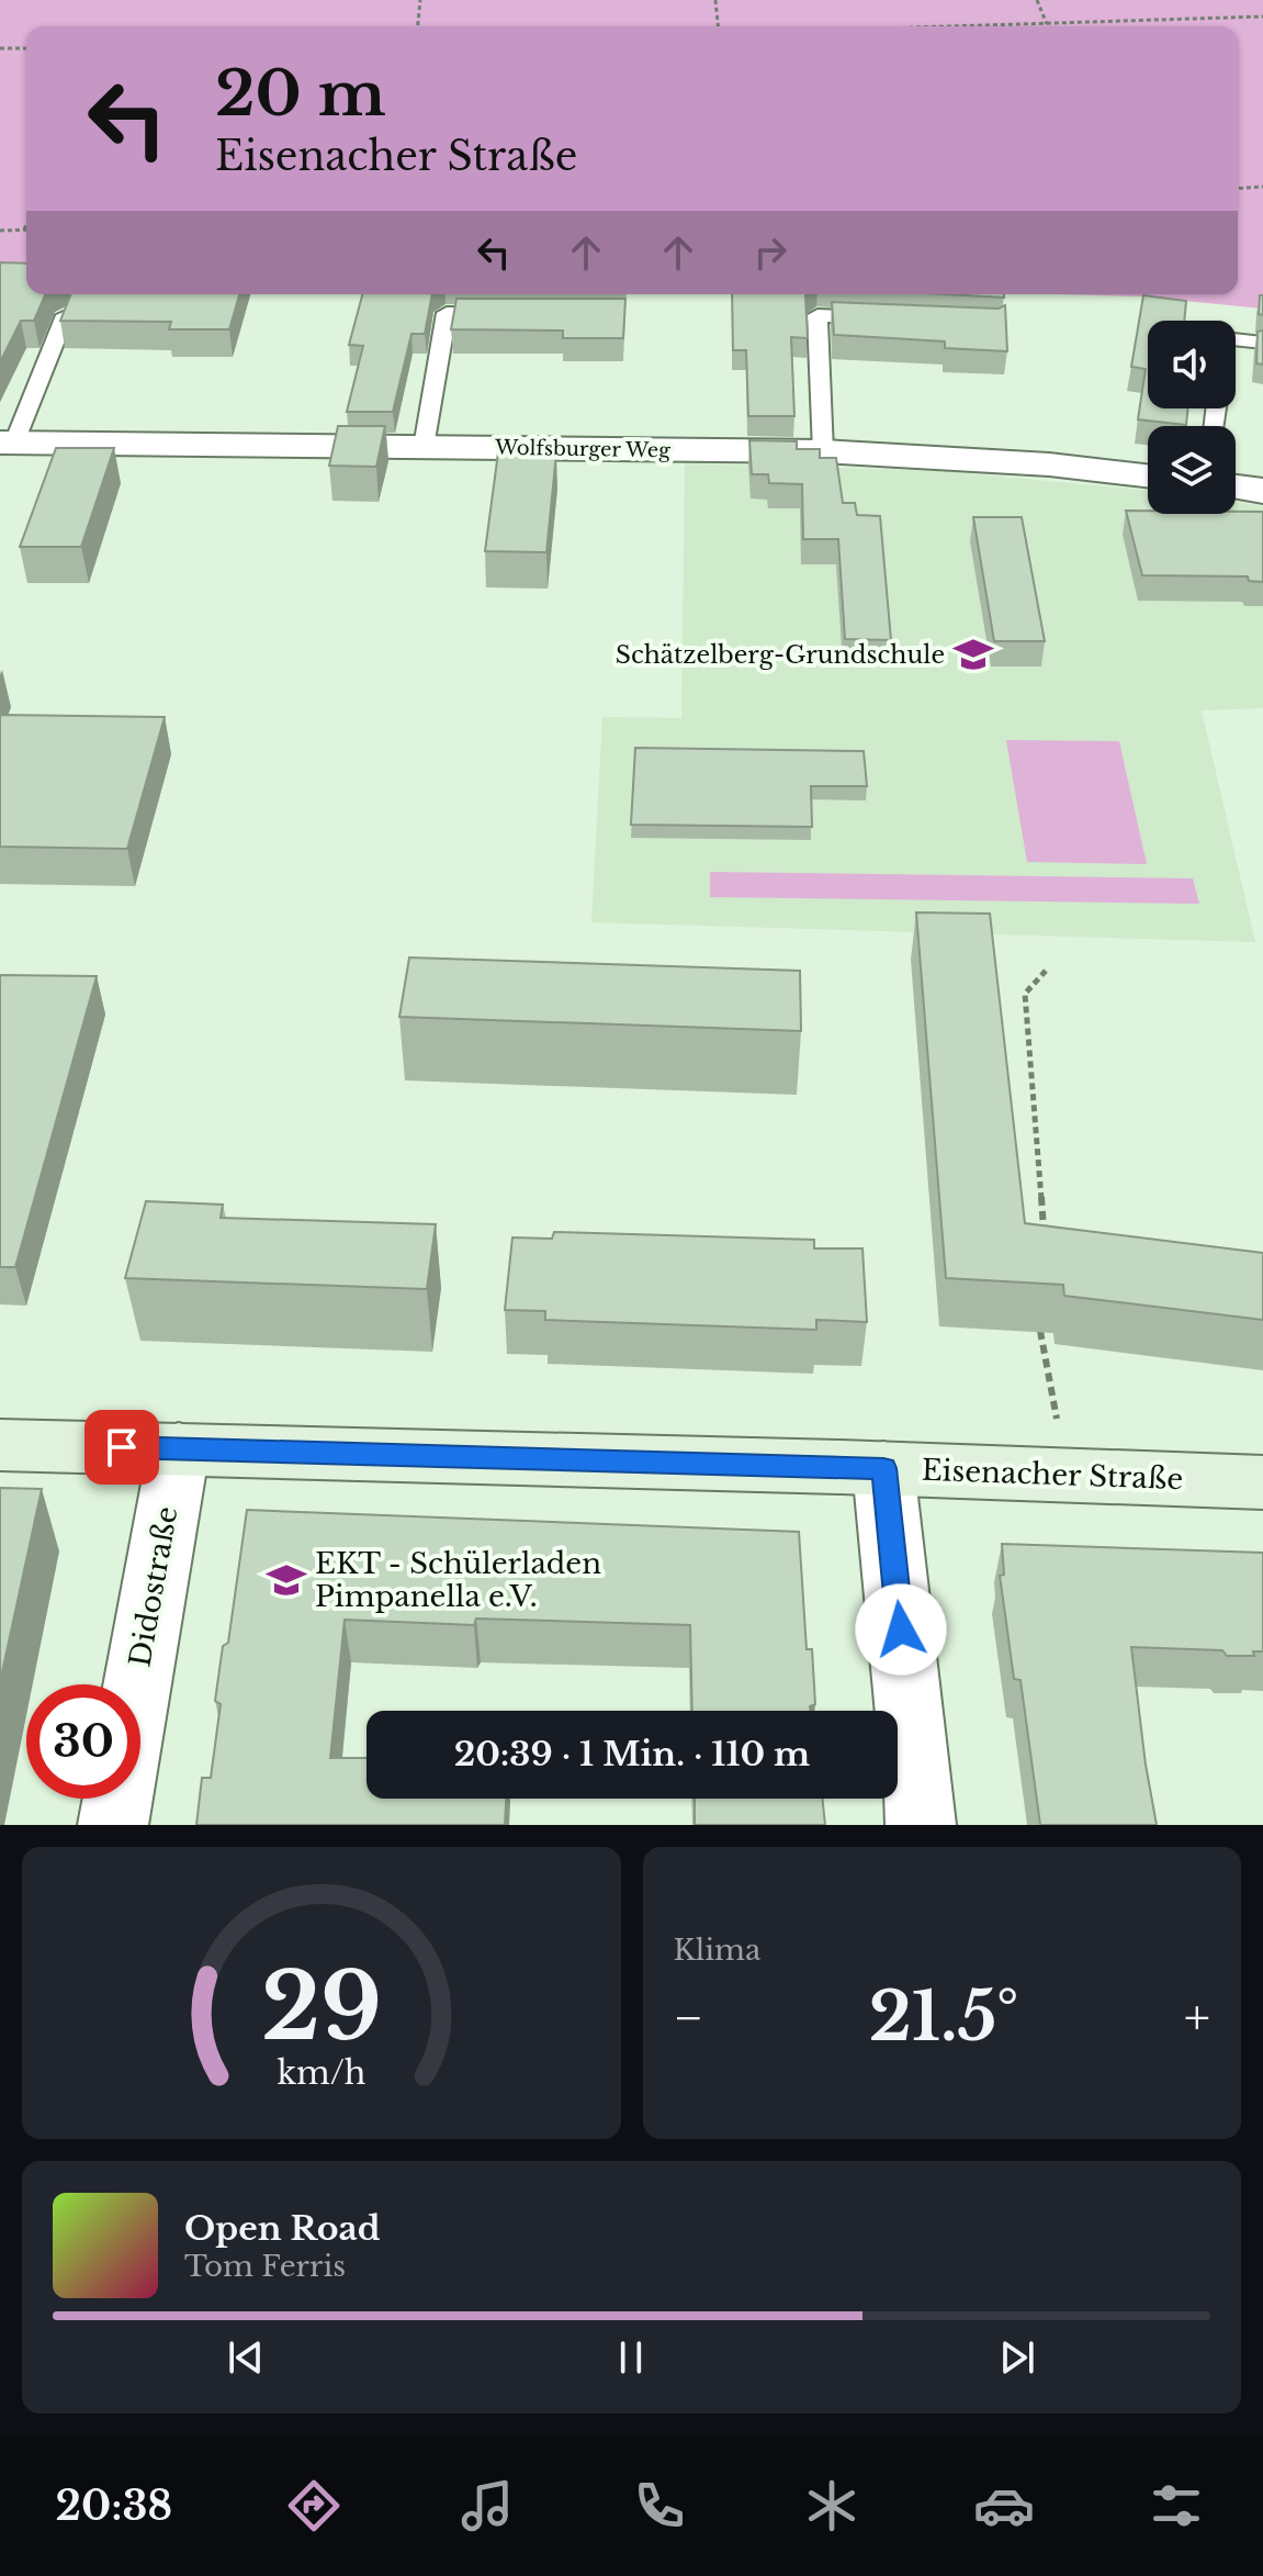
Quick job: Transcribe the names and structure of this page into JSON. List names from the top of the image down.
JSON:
{
  "streets": {
    "street": ["Wolfsburger Weg", "Eisenacher Straße", "Didostraße"]
  },
  "crossings": [
    ["Eisenacher Straße", "Didostraße"]
  ],
  "places": {
    "school or university": ["Schätzelberg-Grundschule", "EKT - Schülerladen Pimpanella e.V."]
  },
  "page": {
    "turn": ["20 m", "Eisenacher Straße"],
    "limit": "30",
    "trip": "20:39 · 1 Min. · 110 m",
    "tile": "Klima",
    "heat": ["−", "21.5°", "+"],
    "song": ["Open Road", "Tom Ferris"],
    "tabs": "20:38",
    "gauge": ["29", "km/h"]
  }
}
